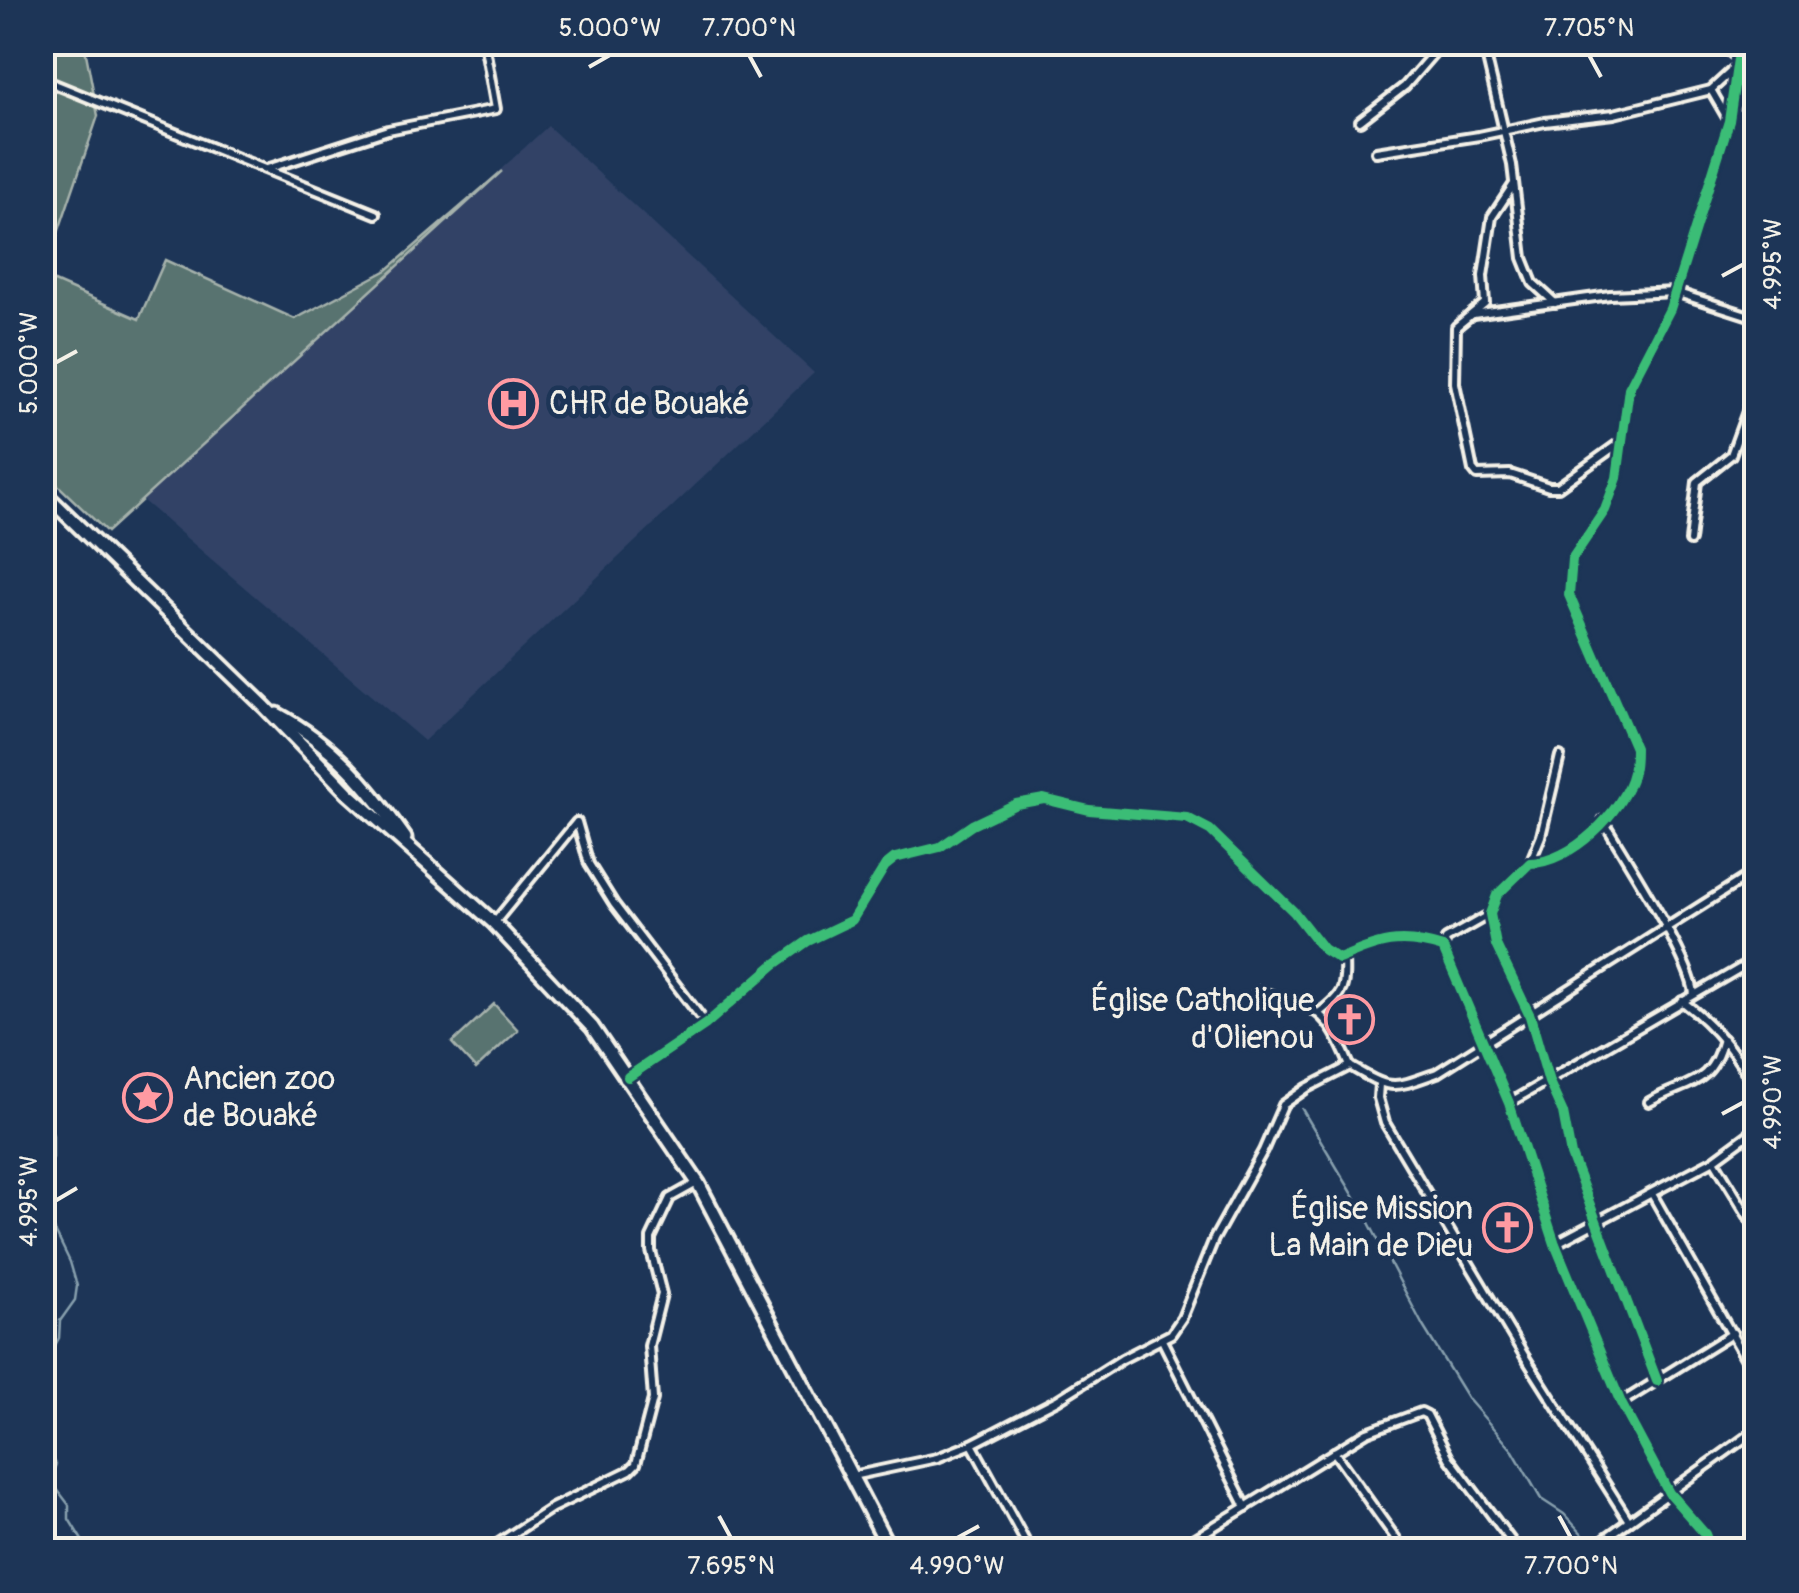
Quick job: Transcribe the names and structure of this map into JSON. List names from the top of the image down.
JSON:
{
  "places": {
    "hospital": ["CHR de Bouaké"],
    "church": ["Église Catholique d'Olienou", "Église Mission La Main de Dieu"],
    "place": ["Ancien zoo de Bouaké"]
  },
  "coordinates": [
    "5.000°W",
    "7.700°N",
    "7.705°N",
    "4.995°W",
    "4.990°W",
    "7.695°N"
  ]
}
